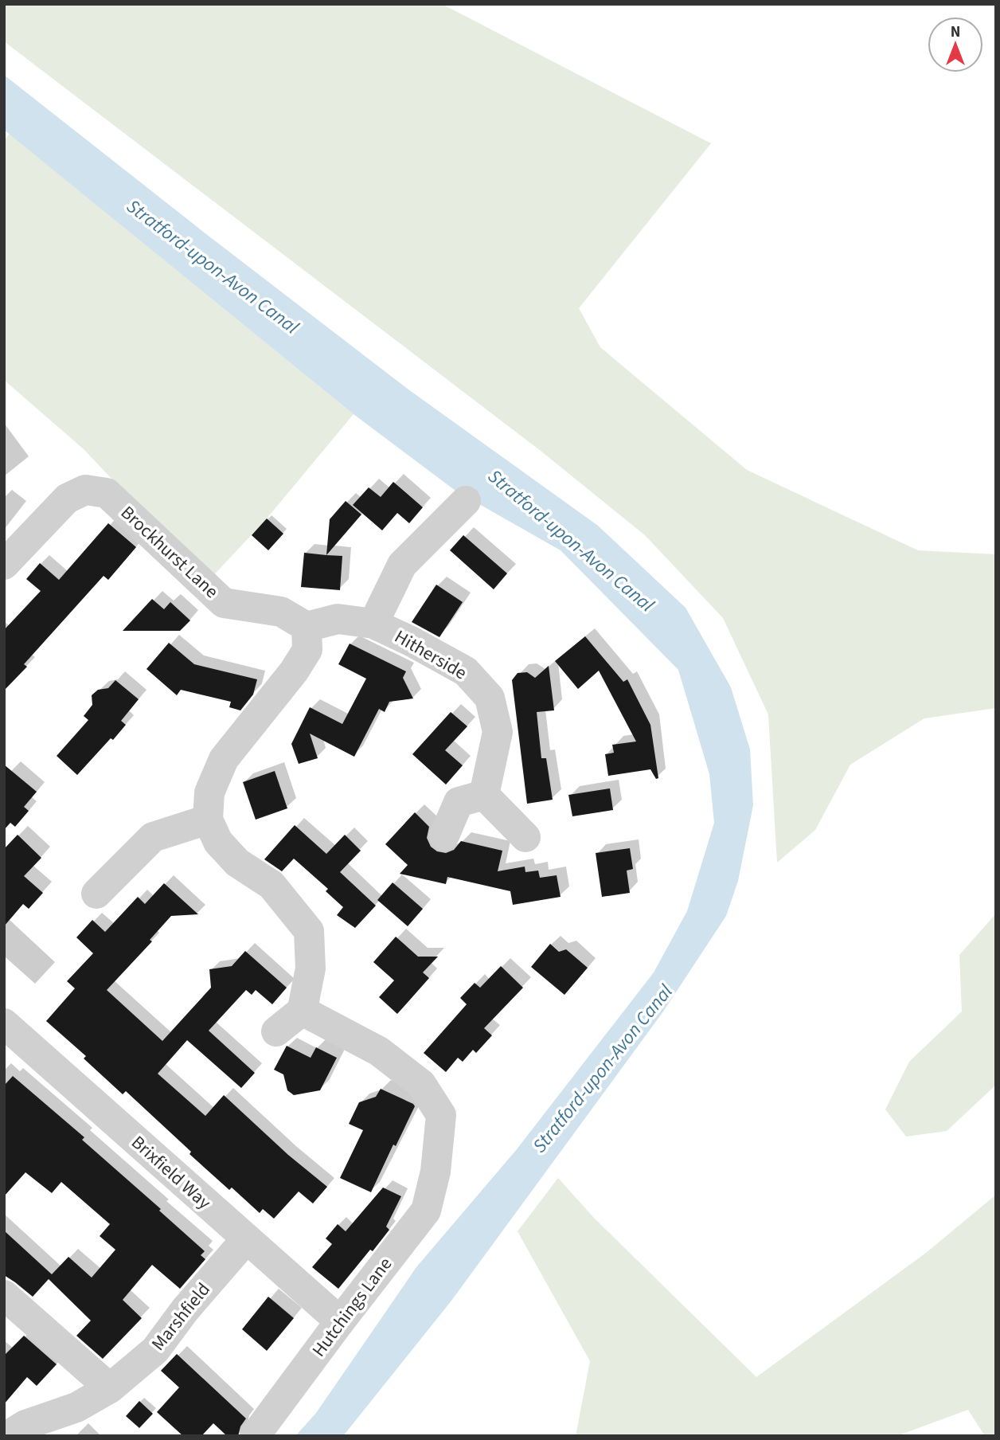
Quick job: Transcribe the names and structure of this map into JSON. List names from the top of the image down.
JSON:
{
  "streets": {
    "street": [
      "Brockhurst Lane",
      "Hitherside",
      "Brixfield Way",
      "Hutchings Lane",
      "Marshfield"
    ]
  },
  "crossings": [
    ["Brockhurst Lane", "Hitherside"],
    ["Brixfield Way", "Hutchings Lane"],
    ["Brixfield Way", "Marshfield"]
  ],
  "water": ["Stratford-upon-Avon Canal"],
  "north": "top"
}
